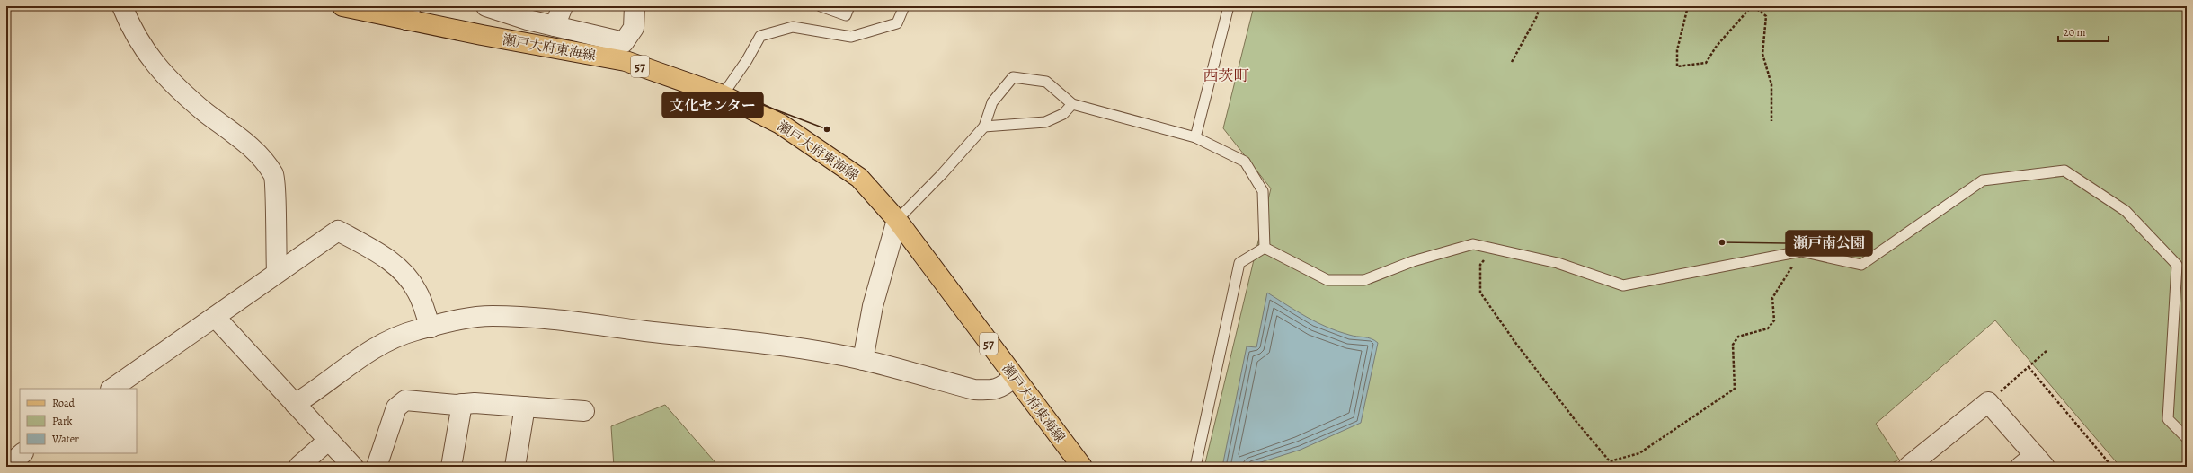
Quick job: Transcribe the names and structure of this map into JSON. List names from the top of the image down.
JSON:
{
  "streets": {
    "main road": ["瀬戸大府東海線", "57"]
  },
  "districts": ["西茨町"],
  "places": ["文化センター", "瀬戸南公園"],
  "legend": ["Road", "Park", "Water"],
  "scale_bar": "20 m"
}
